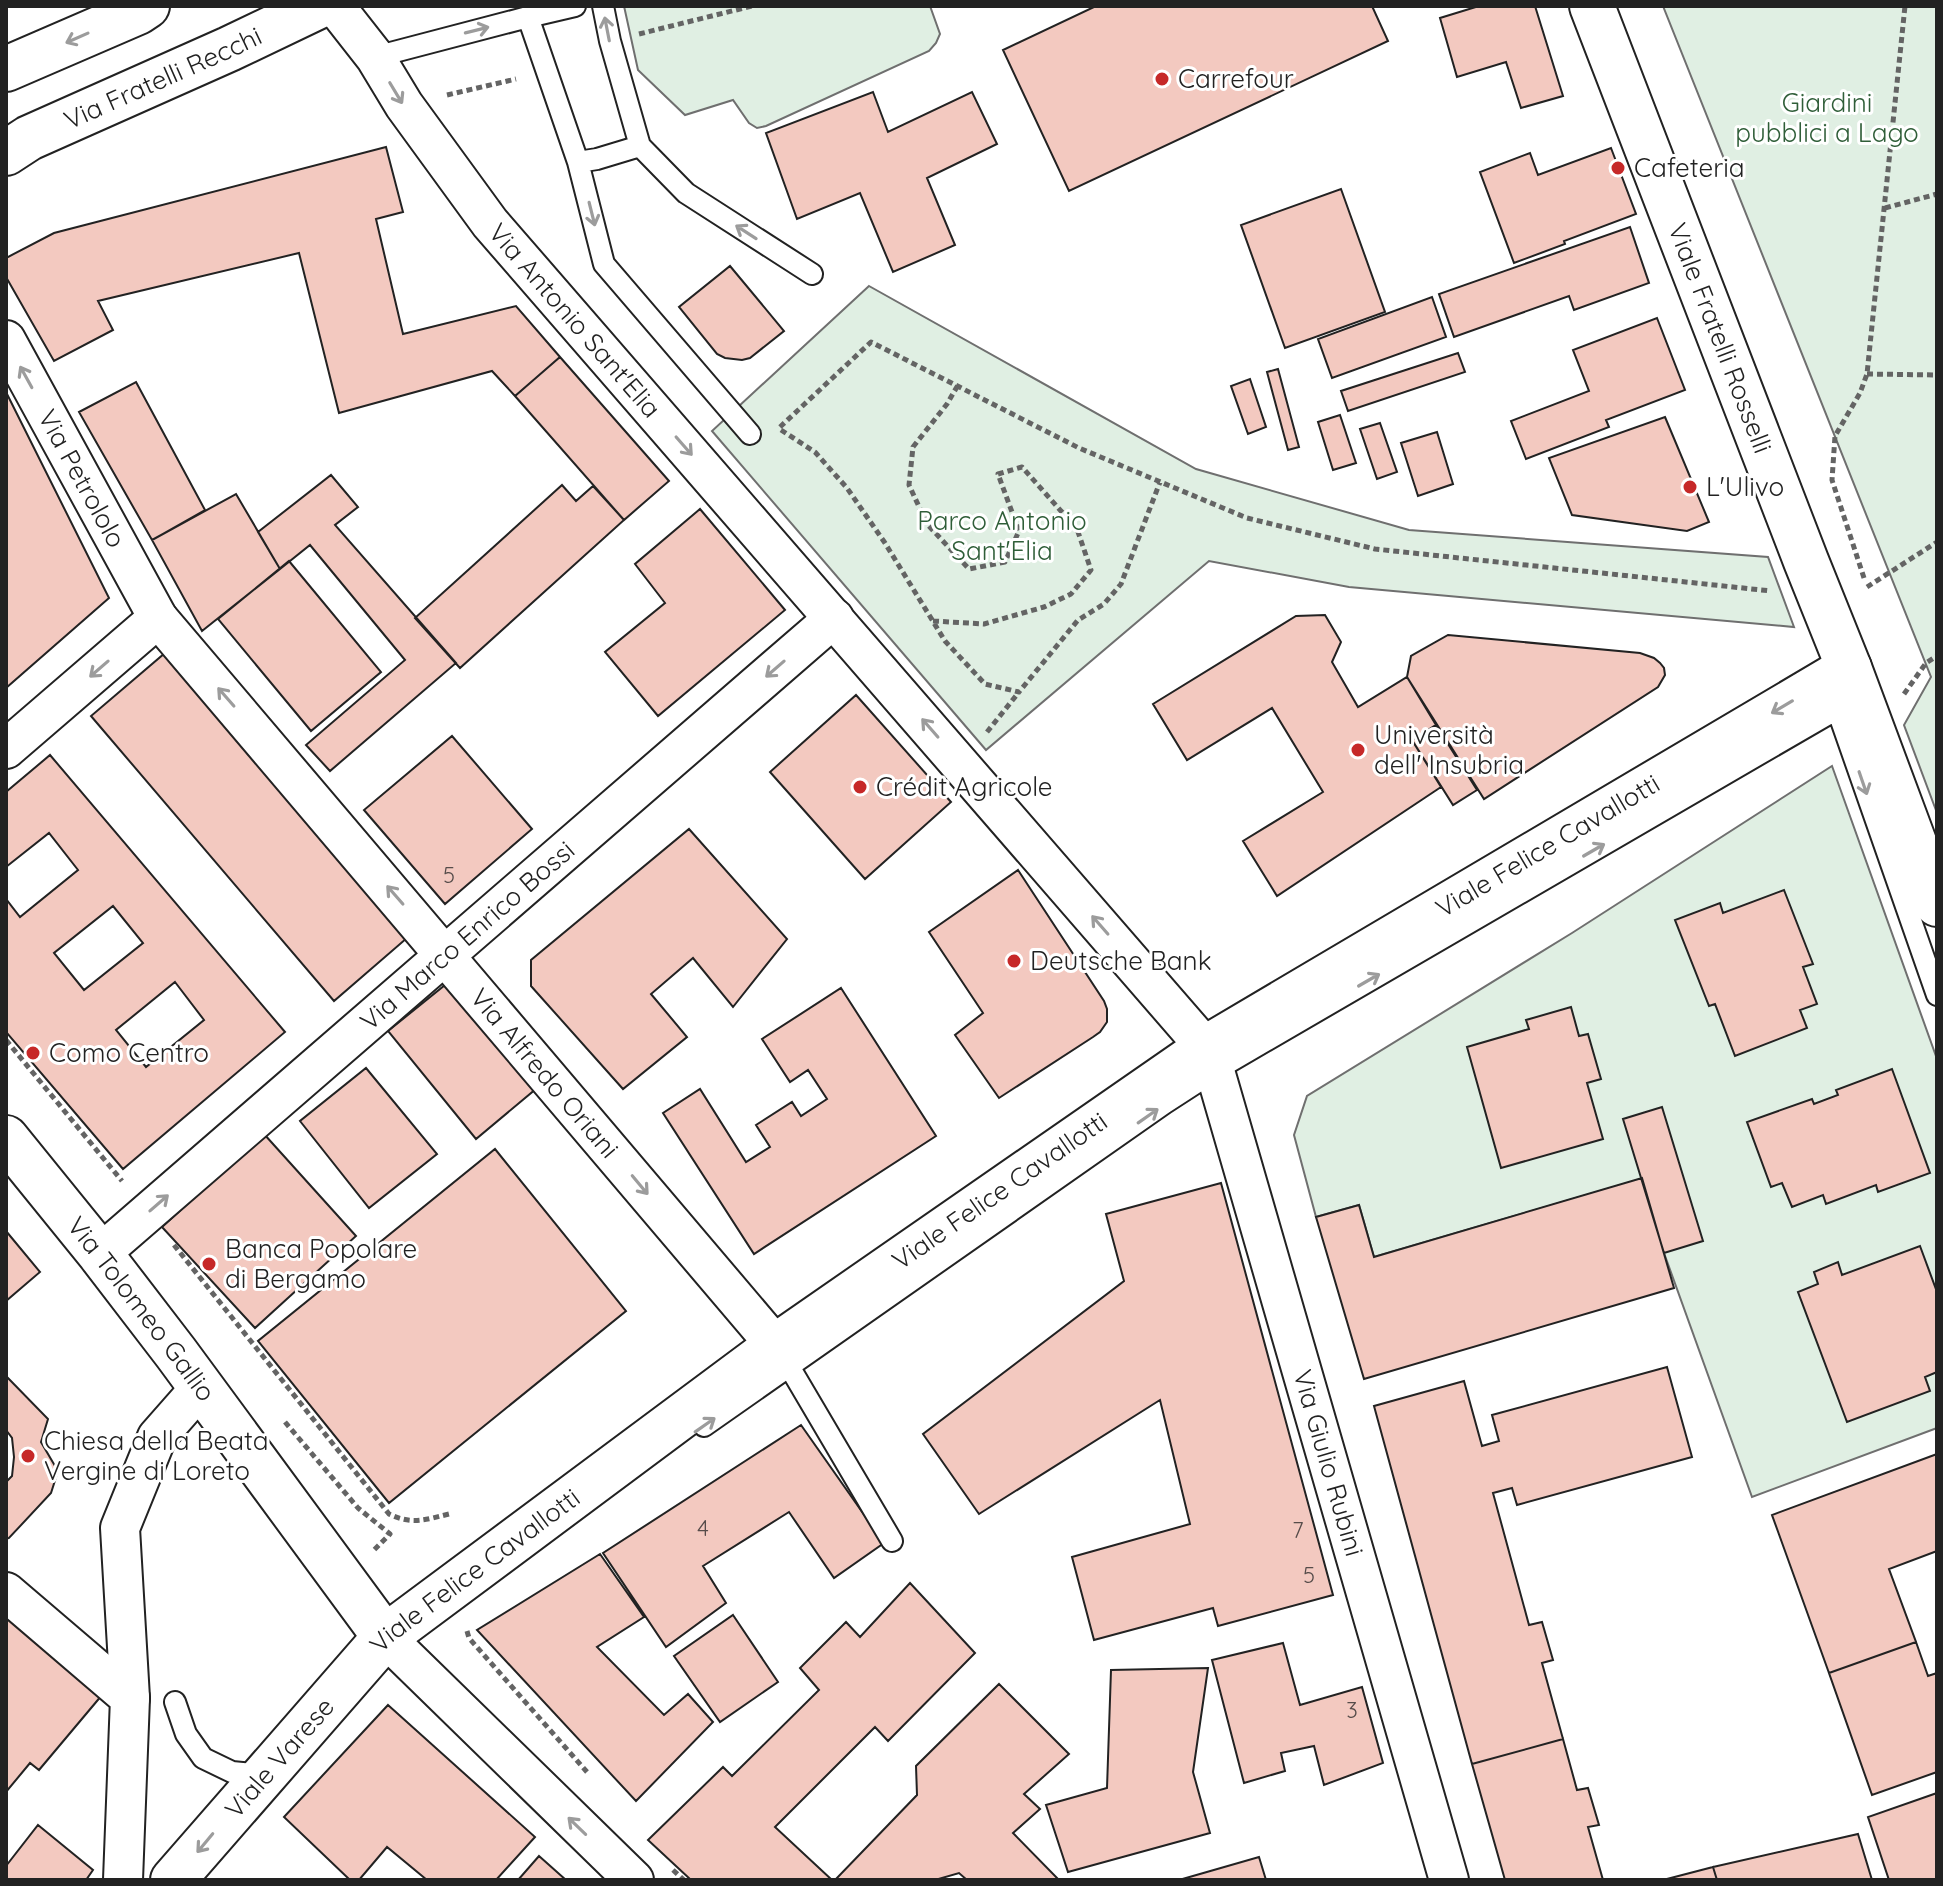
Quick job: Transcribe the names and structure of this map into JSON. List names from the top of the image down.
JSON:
{
  "streets": {
    "street": [
      "Via Fratelli Recchi",
      "Via Antonio Sant'Elia",
      "Viale Fratelli Rosselli",
      "Via Petrololo",
      "Viale Felice Cavallotti",
      "Via Marco Enrico Bossi",
      "Via Alfredo Oriani",
      "Via Tolomeo Gallio",
      "Via Giulio Rubini",
      "Viale Varese"
    ]
  },
  "crossings": [
    ["Via Antonio Sant'Elia", "Viale Felice Cavallotti"],
    ["Via Antonio Sant'Elia", "Via Marco Enrico Bossi"],
    ["Via Antonio Sant'Elia", "Via Giulio Rubini"],
    ["Viale Fratelli Rosselli", "Viale Felice Cavallotti"],
    ["Via Petrololo", "Via Alfredo Oriani"],
    ["Viale Felice Cavallotti", "Via Alfredo Oriani"],
    ["Viale Felice Cavallotti", "Via Tolomeo Gallio"],
    ["Viale Felice Cavallotti", "Via Giulio Rubini"],
    ["Viale Felice Cavallotti", "Viale Varese"],
    ["Via Marco Enrico Bossi", "Via Alfredo Oriani"],
    ["Via Marco Enrico Bossi", "Via Tolomeo Gallio"],
    ["Via Tolomeo Gallio", "Viale Varese"]
  ],
  "one_way": ["Via Petrololo", "Viale Varese"],
  "parks": ["Giardini pubblici a Lago", "Parco Antonio Sant'Elia"],
  "places": [
    "Carrefour",
    "Cafeteria",
    "L'Ulivo",
    "Università dell' Insubria",
    "Crédit Agricole",
    "Deutsche Bank",
    "Como Centro",
    "Banca Popolare di Bergamo",
    "Chiesa della Beata Vergine di Loreto"
  ],
  "house_numbers": [
    "5",
    "4",
    "7",
    "5",
    "3"
  ]
}
